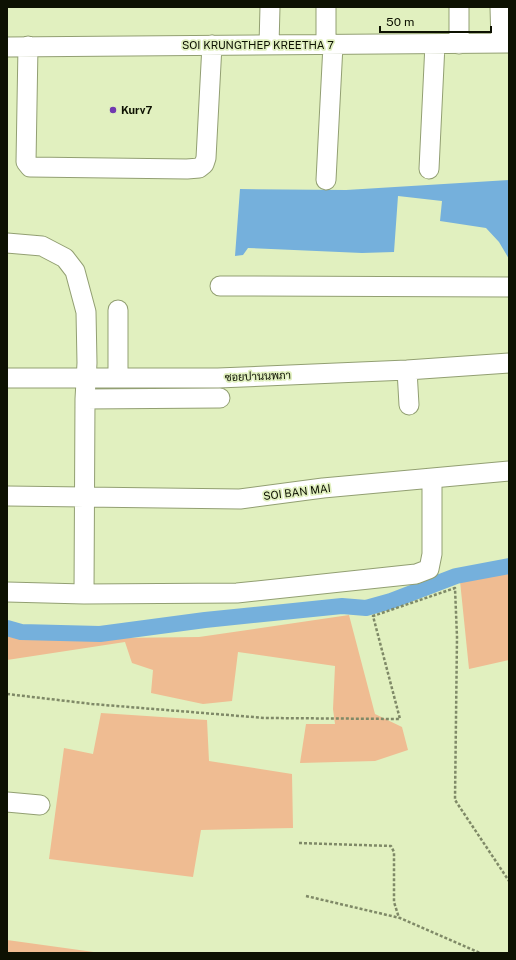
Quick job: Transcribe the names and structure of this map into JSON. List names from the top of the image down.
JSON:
{
  "streets": {
    "street": ["SOI KRUNGTHEP KREETHA 7", "ซอยปานนพภา", "SOI BAN MAI"]
  },
  "places": ["Kurv7"],
  "scale_bar": "50 m"
}
